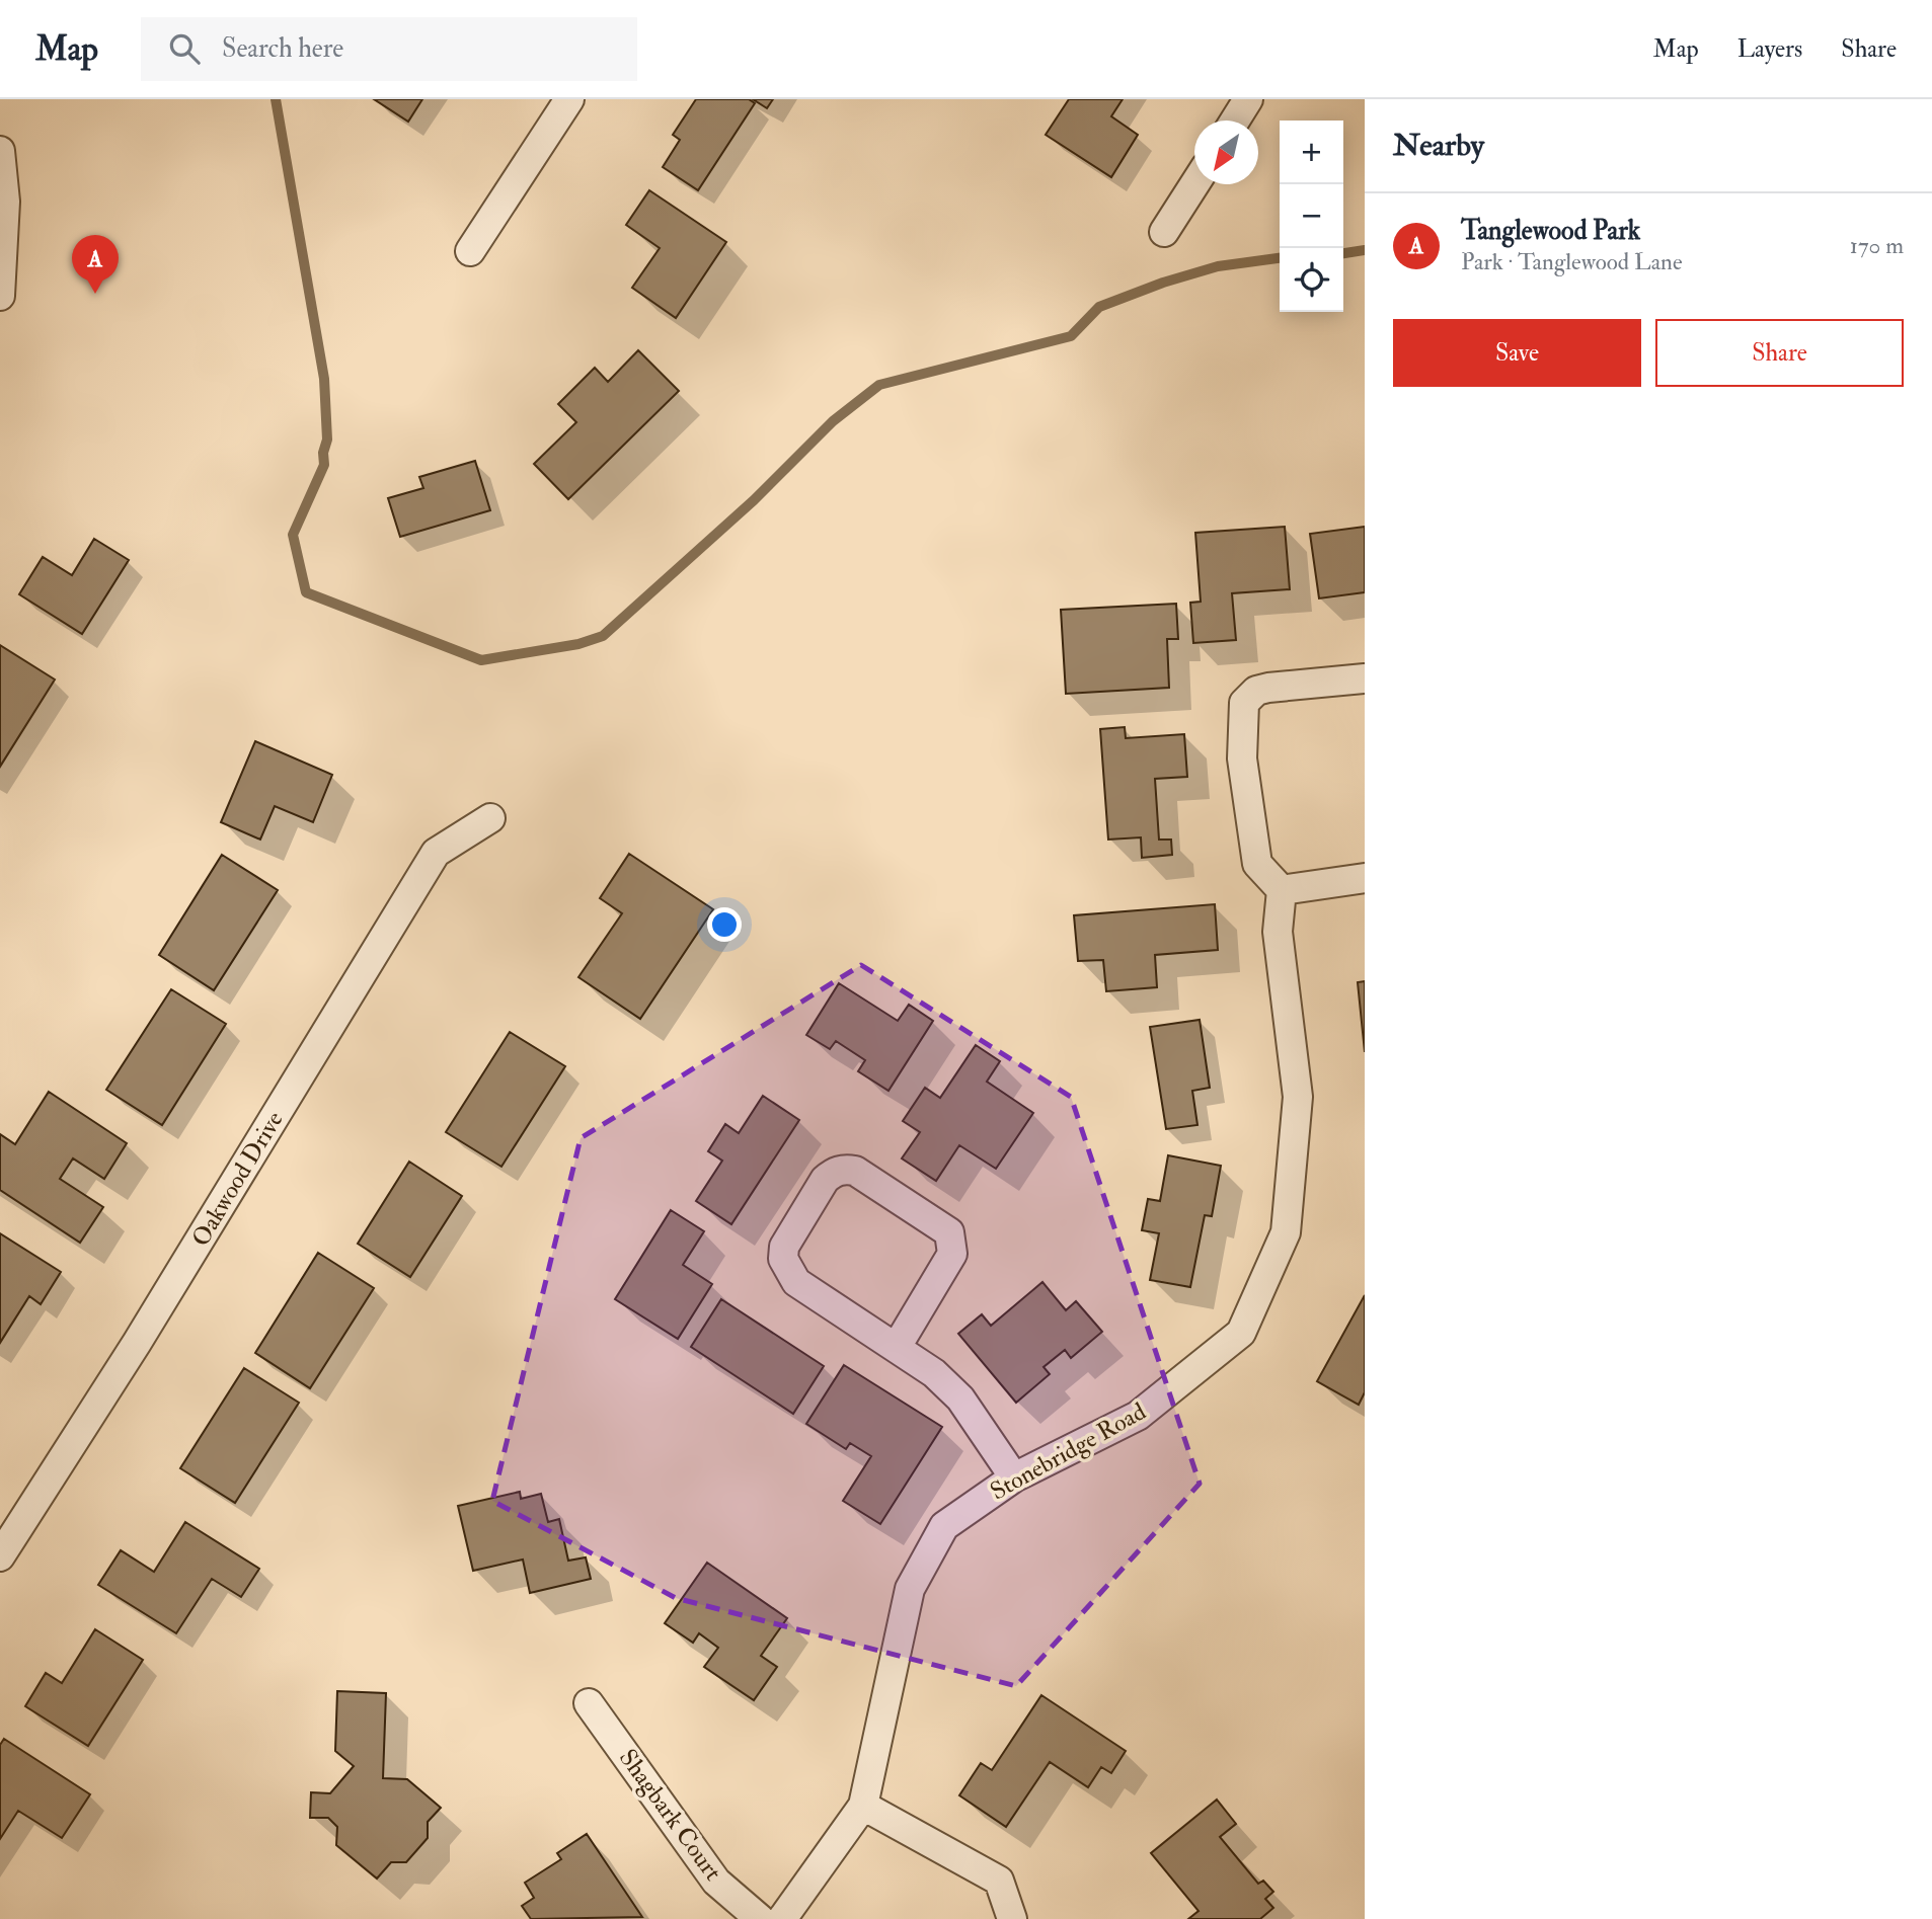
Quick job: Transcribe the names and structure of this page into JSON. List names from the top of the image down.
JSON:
{
  "streets": {
    "street": ["Oakwood Drive", "Stonebridge Road", "Shagbark Court"]
  },
  "north": "bottom left",
  "page": {
    "header": "Map",
    "search": "Search here",
    "nav": ["Map", "Layers", "Share"],
    "heading": "Nearby",
    "map_buttons": ["+", "−"],
    "list": [
      {
        "mark": "A",
        "name": "Tanglewood Park",
        "note": "Park · Tanglewood Lane",
        "value": "170 m"
      }
    ],
    "pins": "A",
    "buttons": ["Save", "Share"]
  }
}
